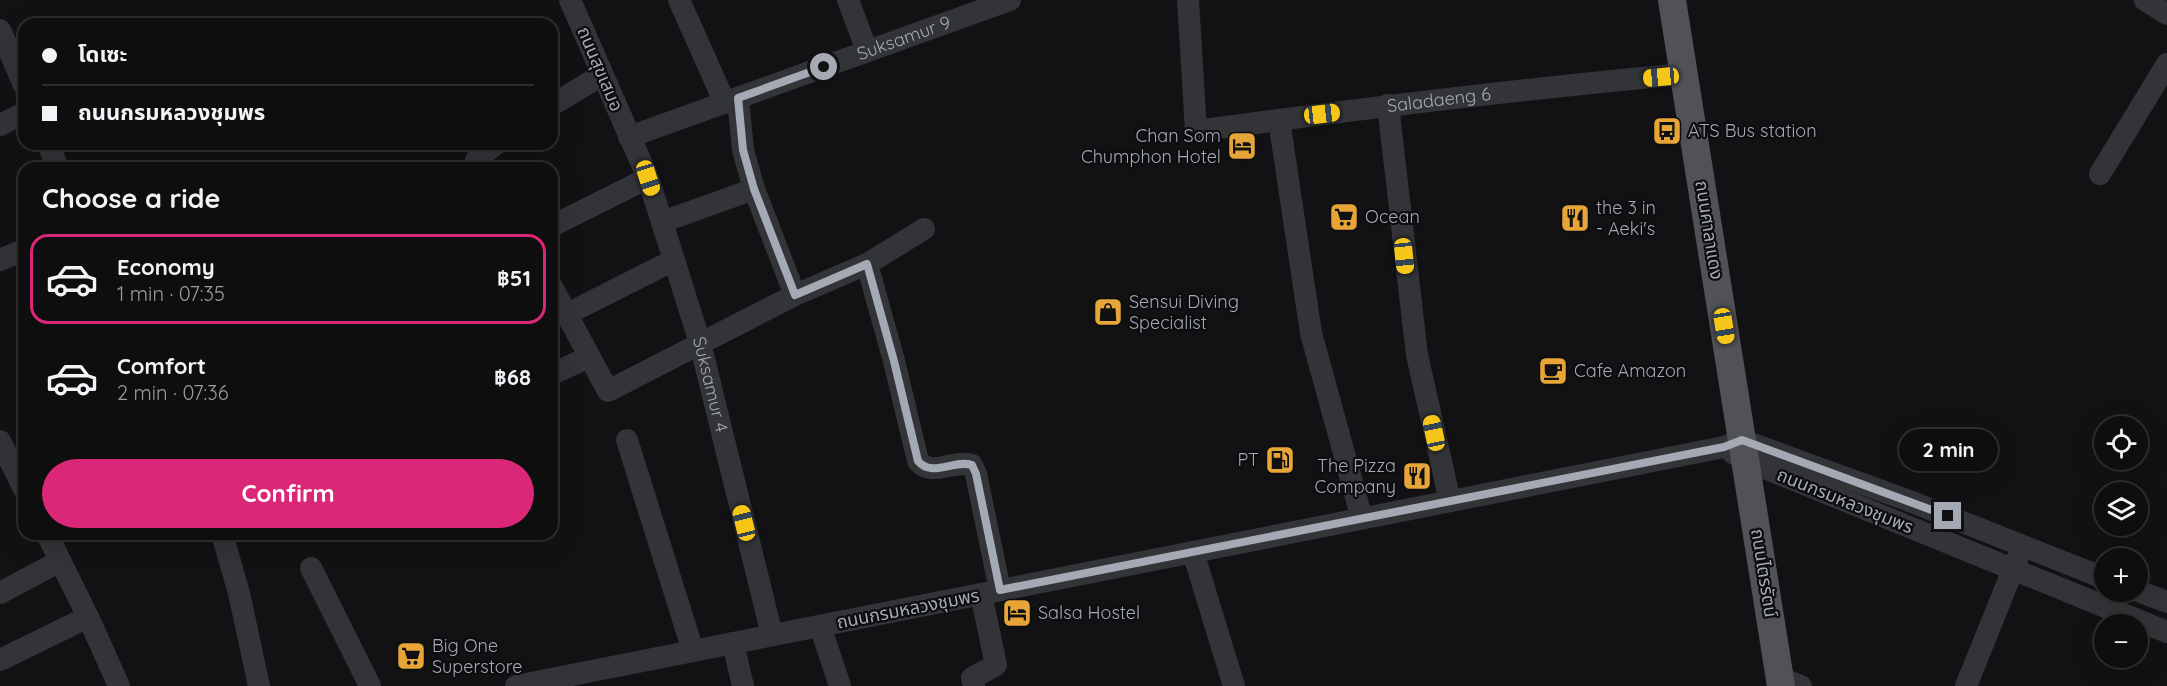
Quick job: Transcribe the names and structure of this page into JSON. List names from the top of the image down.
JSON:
{
  "streets": {
    "main road": ["ถนนศาลาแดง", "ถนนไตรรัตน์"],
    "street": [
      "Suksamur 9",
      "ถนนสุขเสมอ",
      "Saladaeng 6",
      "Suksamur 4",
      "ถนนกรมหลวงชุมพร"
    ]
  },
  "crossings": [
    ["Suksamur 9", "ถนนสุขเสมอ"],
    ["Suksamur 9", "Suksamur 4"],
    ["ถนนสุขเสมอ", "Suksamur 4"],
    ["Saladaeng 6", "ถนนศาลาแดง"],
    ["ถนนศาลาแดง", "ถนนกรมหลวงชุมพร"],
    ["ถนนศาลาแดง", "ถนนไตรรัตน์"],
    ["Suksamur 4", "ถนนกรมหลวงชุมพร"],
    ["ถนนกรมหลวงชุมพร", "ถนนไตรรัตน์"]
  ],
  "places": {
    "bus stop": ["ATS Bus station"],
    "hotel": ["Chan Som Chumphon Hotel", "Salsa Hostel"],
    "supermarket": ["Ocean", "Big One Superstore"],
    "restaurant": ["the 3 in - Aeki's", "The Pizza Company"],
    "shop": ["Sensui Diving Specialist"],
    "cafe": ["Cafe Amazon"],
    "fuel station": ["PT"]
  },
  "page": {
    "banner": ["โดเซะ", "ถนนกรมหลวงชุมพร"],
    "heading": "Choose a ride",
    "list": [
      {
        "name": "Economy",
        "note": "1 min · 07:35",
        "value": "฿51"
      },
      {
        "name": "Comfort",
        "note": "2 min · 07:36",
        "value": "฿68"
      }
    ],
    "map_buttons": ["+", "−"],
    "bubble": "2 min",
    "buttons": "Confirm"
  }
}
